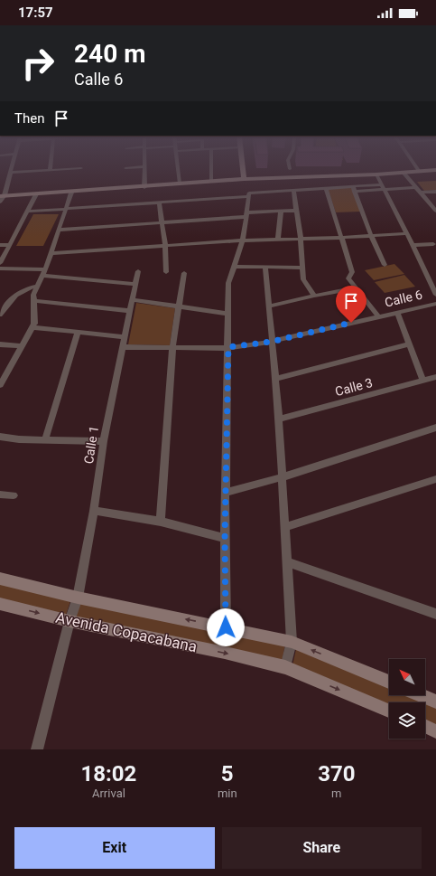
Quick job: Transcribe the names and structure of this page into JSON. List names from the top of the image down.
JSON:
{
  "streets": {
    "street": [
      "Calle 6",
      "Calle 3",
      "Calle 1",
      "Avenida Copacabana"
    ]
  },
  "crossings": [
    ["Calle 6", "Calle 1"],
    ["Calle 1", "Avenida Copacabana"]
  ],
  "north": "top left",
  "page": {
    "status": "17:57",
    "turn": ["240 m", "Calle 6"],
    "then": "Then",
    "eta": [
      "18:02",
      "Arrival",
      "5",
      "min",
      "370",
      "m"
    ],
    "buttons": ["Exit", "Share"]
  }
}
